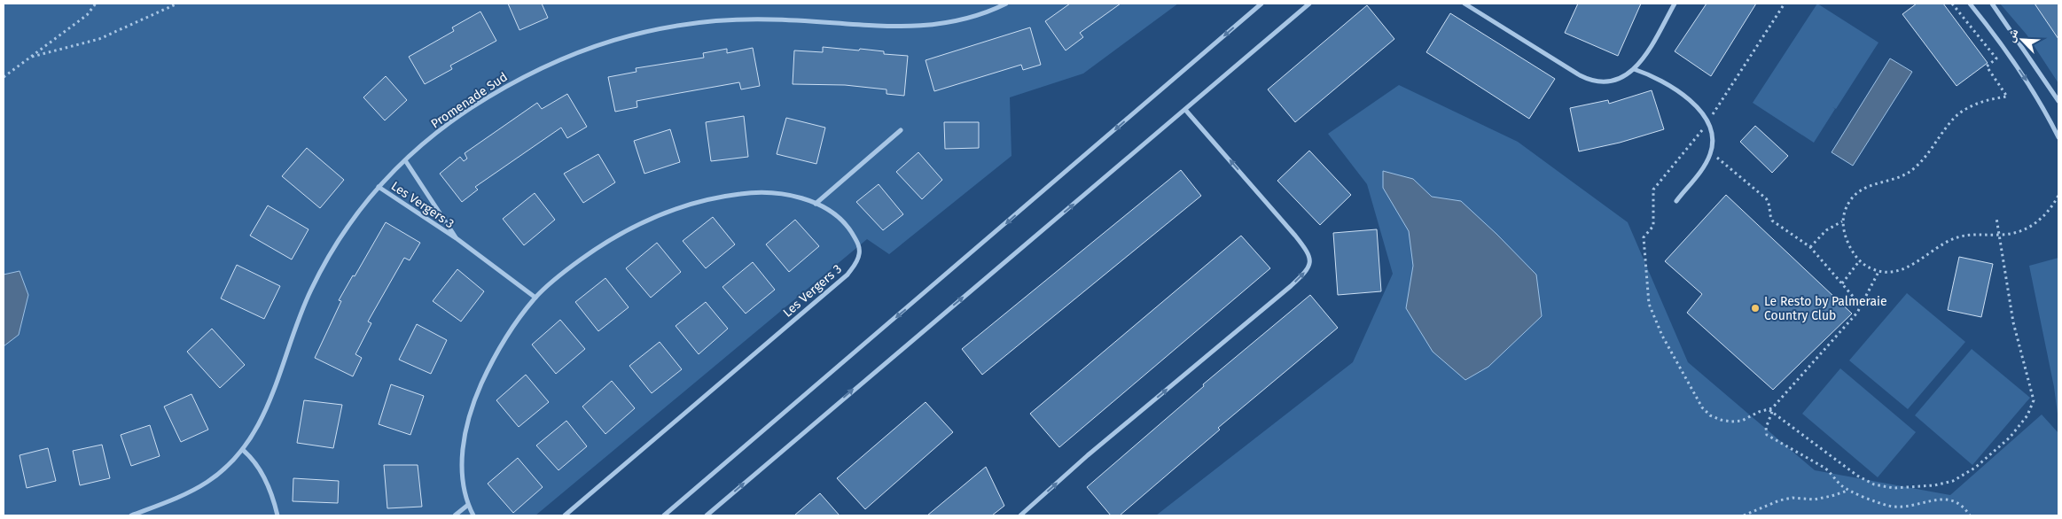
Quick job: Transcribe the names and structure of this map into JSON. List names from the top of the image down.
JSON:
{
  "streets": {
    "street": ["Promenade Sud", "Les Vergers 3"]
  },
  "crossings": [
    ["Promenade Sud", "Les Vergers 3"]
  ],
  "places": ["Le Resto by Palmeraie Country Club"],
  "north": "top left"
}
